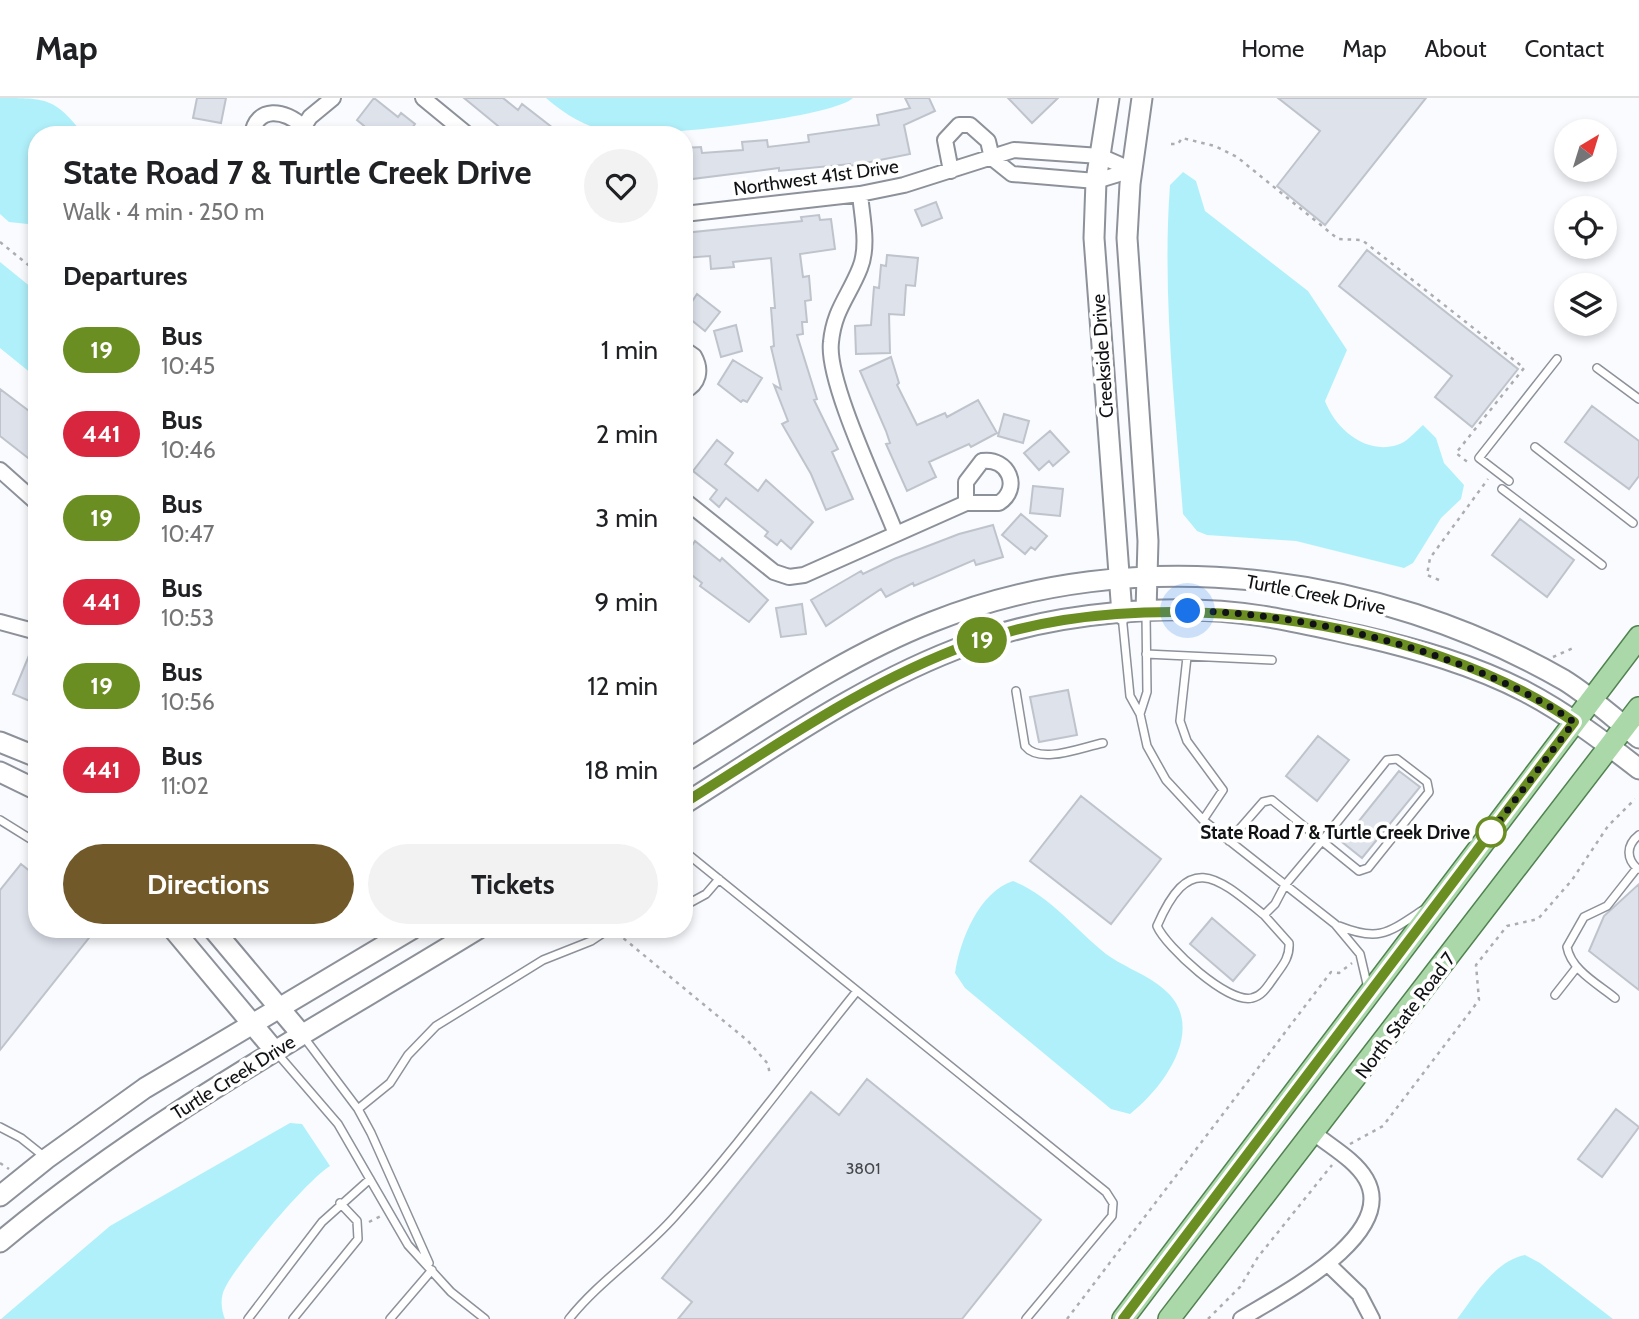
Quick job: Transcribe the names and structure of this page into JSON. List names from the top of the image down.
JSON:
{
  "streets": {
    "main road": ["North State Road 7"],
    "street": ["Northwest 41st Drive", "Creekside Drive", "Turtle Creek Drive"]
  },
  "crossings": [
    ["Northwest 41st Drive", "Creekside Drive"],
    ["Creekside Drive", "Turtle Creek Drive"],
    ["Turtle Creek Drive", "North State Road 7"]
  ],
  "places": ["State Road 7 & Turtle Creek Drive"],
  "lines": ["bus line 19"],
  "house_numbers": ["3801"],
  "north": "top right",
  "page": {
    "header": "Map",
    "nav": [
      "Home",
      "Map",
      "About",
      "Contact"
    ],
    "on_map": "19",
    "heading": [
      ["State Road 7 & Turtle Creek Drive", "Walk · 4 min · 250 m"],
      "Departures"
    ],
    "list": [
      {
        "mark": "19",
        "name": "Bus",
        "note": "10:45",
        "value": "1 min"
      },
      {
        "mark": "441",
        "name": "Bus",
        "note": "10:46",
        "value": "2 min"
      },
      {
        "mark": "19",
        "name": "Bus",
        "note": "10:47",
        "value": "3 min"
      },
      {
        "mark": "441",
        "name": "Bus",
        "note": "10:53",
        "value": "9 min"
      },
      {
        "mark": "19",
        "name": "Bus",
        "note": "10:56",
        "value": "12 min"
      },
      {
        "mark": "441",
        "name": "Bus",
        "note": "11:02",
        "value": "18 min"
      }
    ],
    "buttons": ["Directions", "Tickets"]
  }
}
